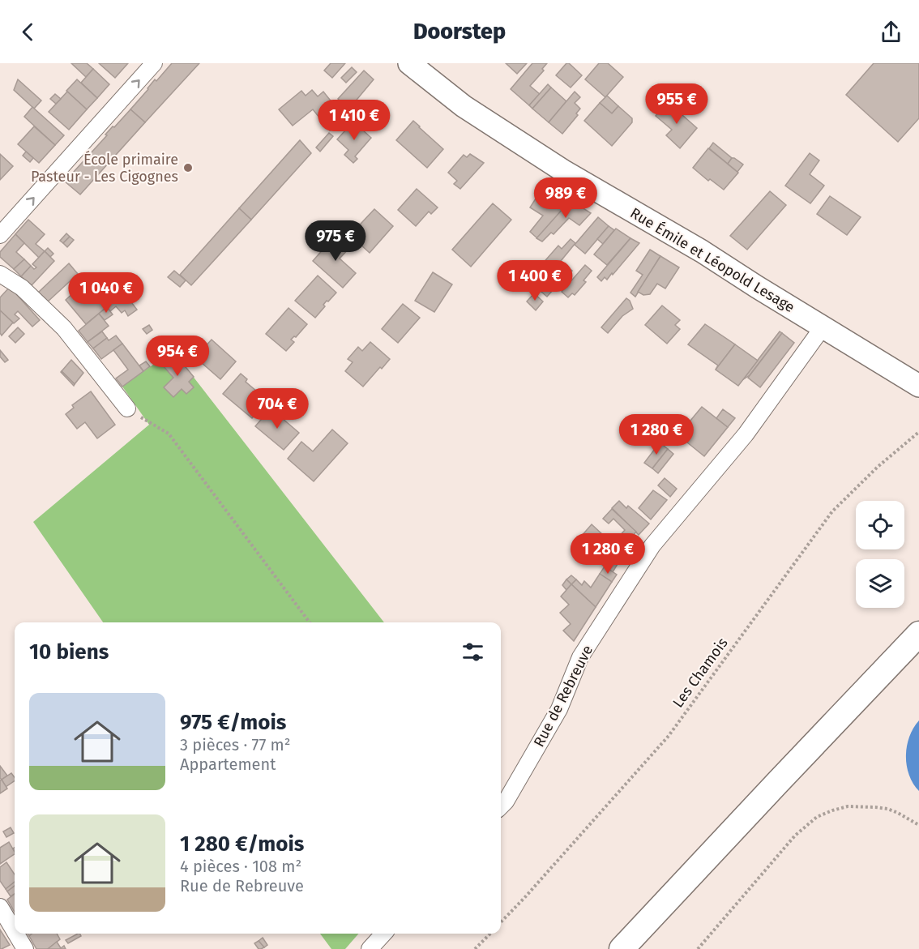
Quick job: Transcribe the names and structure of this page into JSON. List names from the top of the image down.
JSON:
{
  "streets": {
    "main road": ["Rue Émile et Léopold Lesage"],
    "street": ["Rue de Rebreuve"],
    "path": ["Les Chamois"]
  },
  "crossings": [
    ["Rue Émile et Léopold Lesage", "Rue de Rebreuve"]
  ],
  "places": ["École primaire Pasteur - Les Cigognes"],
  "page": {
    "header": "Doorstep",
    "price": [
      "955 €",
      "1 410 €",
      "989 €",
      "975 €",
      "1 400 €",
      "1 040 €",
      "954 €",
      "704 €",
      "1 280 €",
      "1 280 €"
    ],
    "heading": "10 biens",
    "list": [
      {
        "name": "975 €/mois",
        "note": "3 pièces · 77 m² · Appartement"
      },
      {
        "name": "1 280 €/mois",
        "note": "4 pièces · 108 m² · Rue de Rebreuve"
      }
    ]
  }
}
